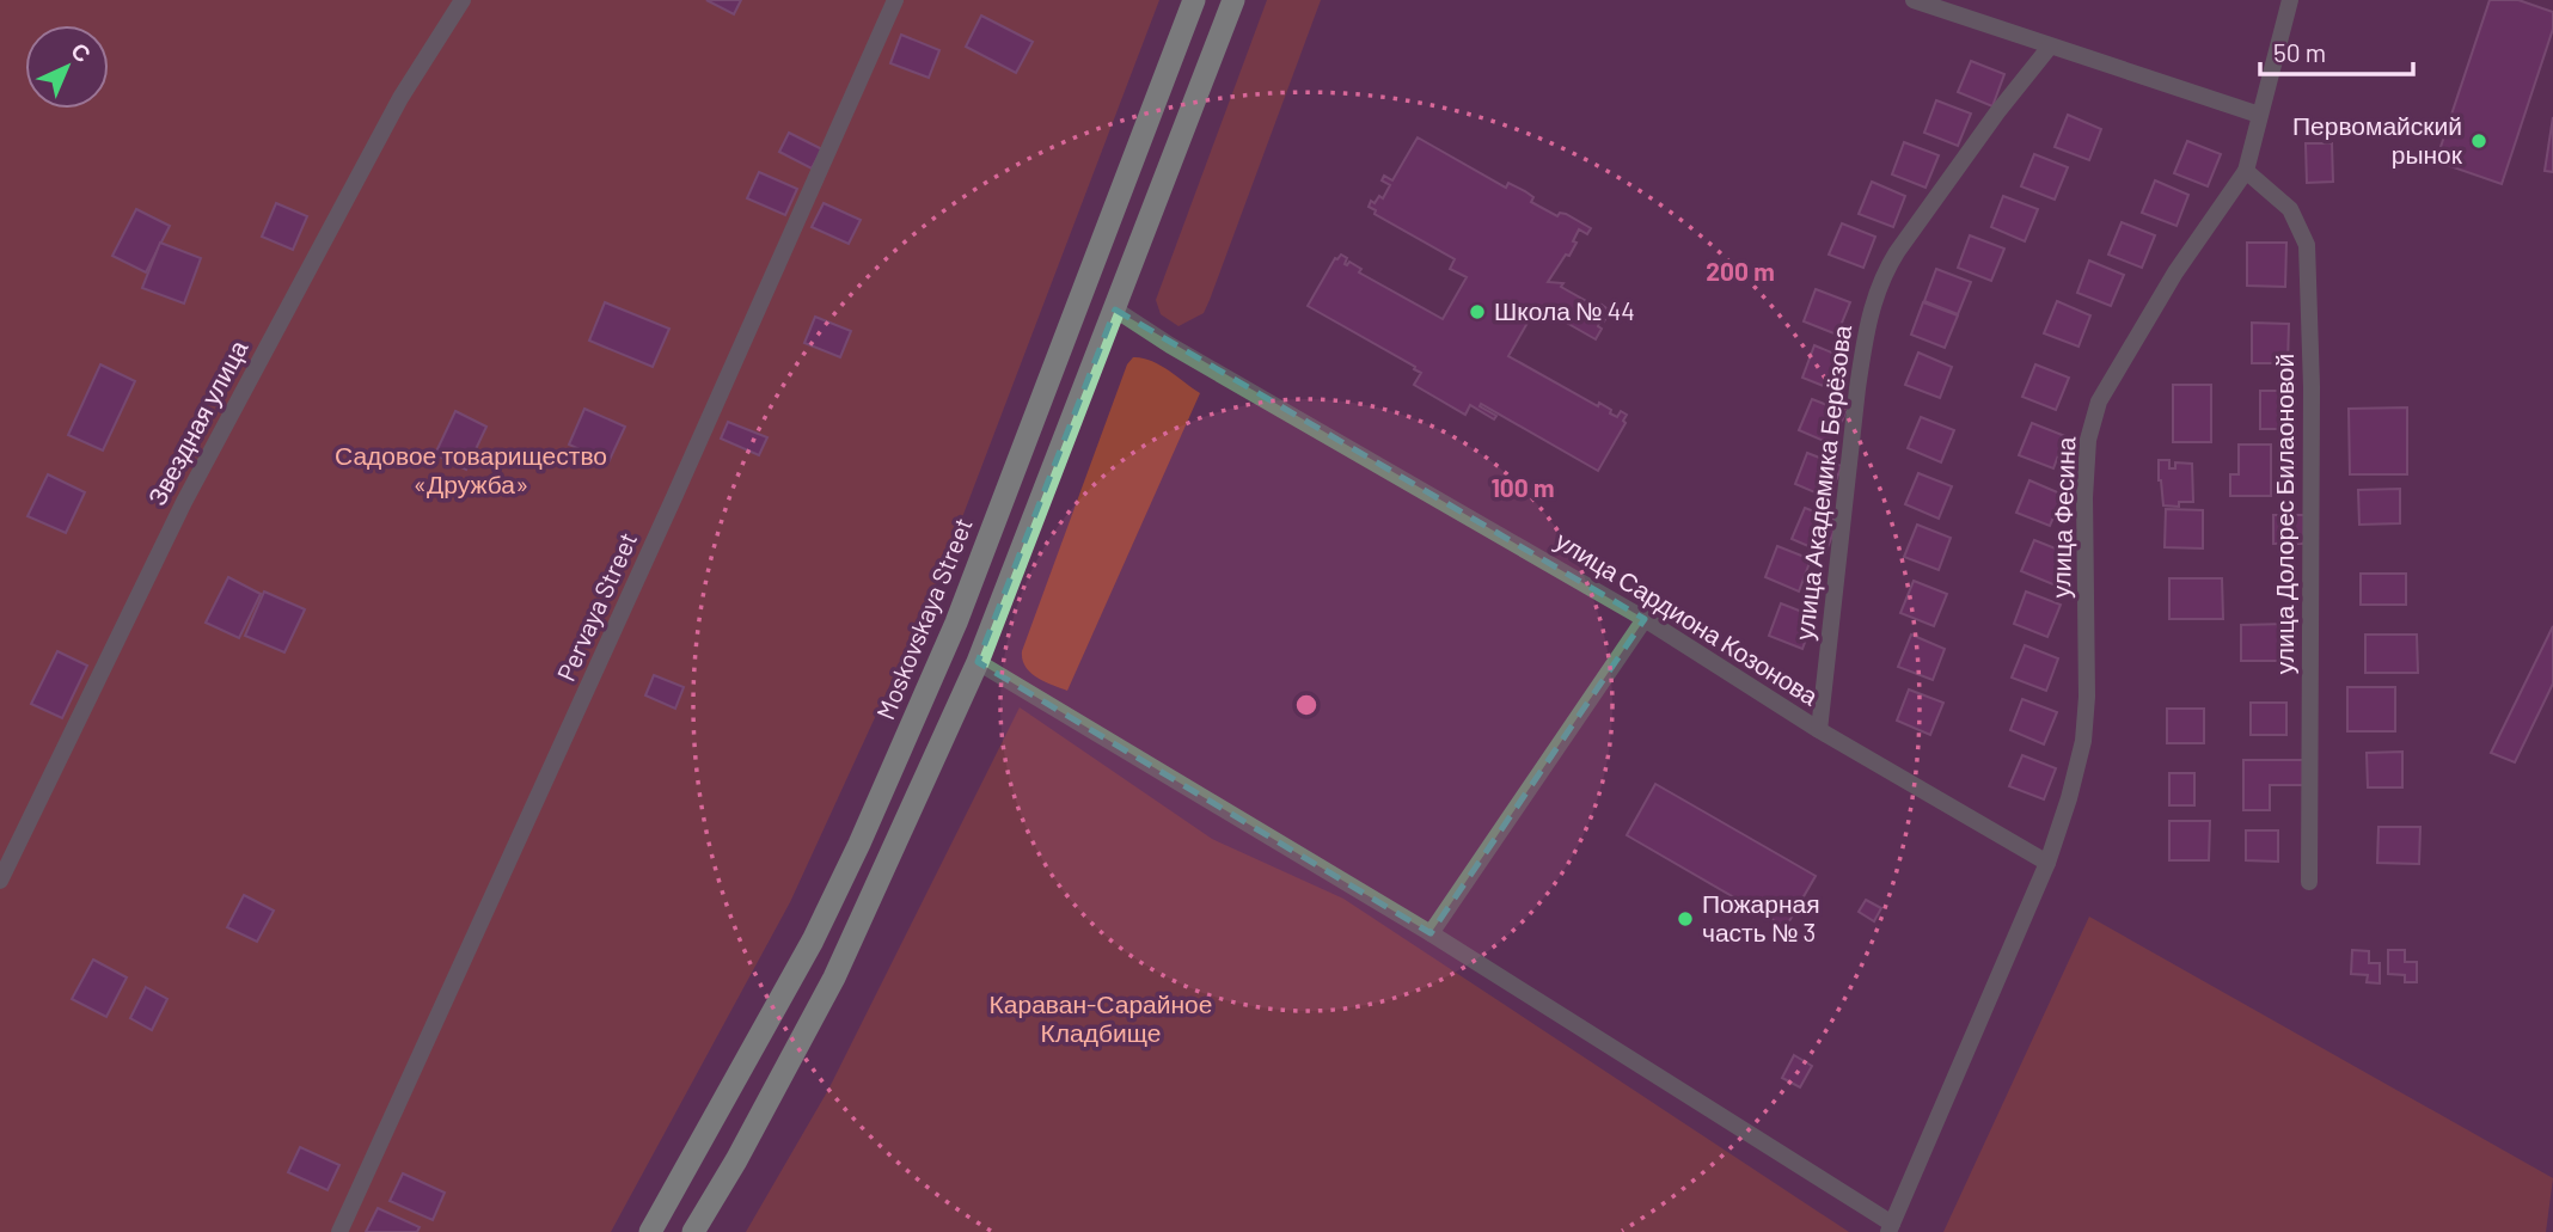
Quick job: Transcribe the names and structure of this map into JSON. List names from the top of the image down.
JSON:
{
  "streets": {
    "highway": ["Moskovskaya Street"],
    "street": [
      "Звездная улица",
      "улица Академика Берёзова",
      "улица Долорес Билаоновой",
      "улица Фесина",
      "Pervaya Street",
      "улица Сардиона Козонова"
    ]
  },
  "crossings": [
    ["улица Академика Берёзова", "улица Сардиона Козонова"],
    ["улица Долорес Билаоновой", "улица Фесина"],
    ["улица Фесина", "улица Сардиона Козонова"]
  ],
  "parks": ["Садовое товарищество «Дружба»", "Караван-Сарайное Кладбище"],
  "places": ["Первомайский рынок", "Школа № 44", "Пожарная часть № 3"],
  "scale_bar": "50 m",
  "north": "top right",
  "rings": ["200 m", "100 m"]
}
